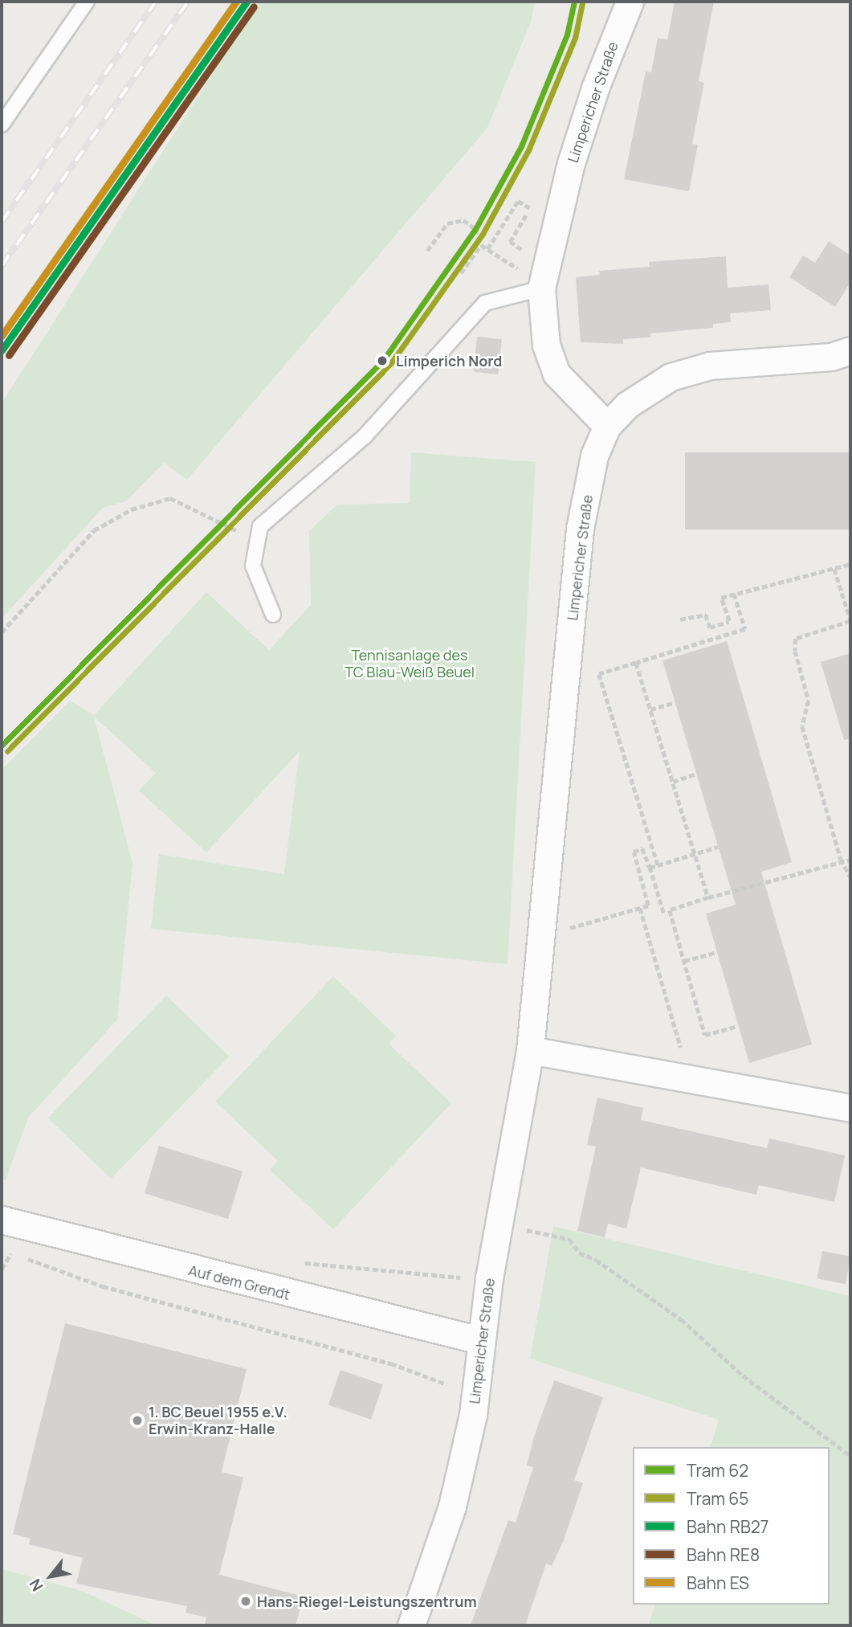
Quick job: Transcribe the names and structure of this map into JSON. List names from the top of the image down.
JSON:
{
  "streets": {
    "street": ["Limpericher Straße", "Auf dem Grendt"]
  },
  "crossings": [
    ["Limpericher Straße", "Auf dem Grendt"]
  ],
  "parks": ["Tennisanlage des TC Blau-Weiß Beuel"],
  "places": ["Limperich Nord", "1. BC Beuel 1955 e.V. Erwin-Kranz-Halle", "Hans-Riegel-Leistungszentrum"],
  "lines": [
    "tram line 62",
    "rail line RB27",
    "rail line ES",
    "tram line 65",
    "rail line RE8"
  ],
  "legend": [
    "Tram 62",
    "Tram 65",
    "Bahn RB27",
    "Bahn RE8",
    "Bahn ES"
  ],
  "north": "bottom left"
}
